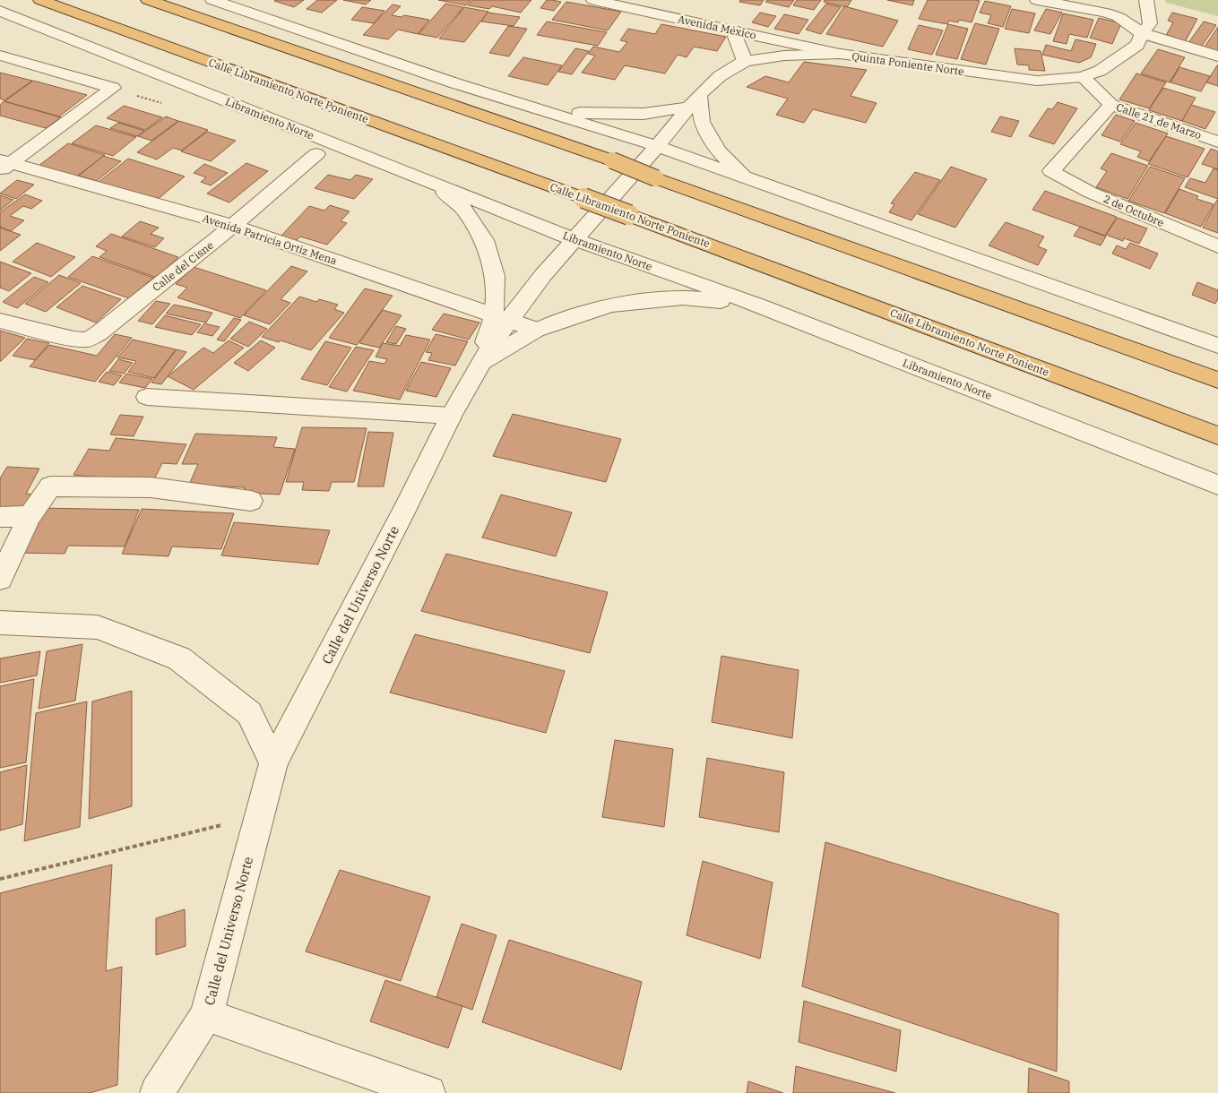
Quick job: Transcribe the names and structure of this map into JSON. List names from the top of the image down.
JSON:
{
  "streets": {
    "highway": ["Calle Libramiento Norte Poniente"],
    "street": [
      "Avenida México",
      "Quinta Poniente Norte",
      "Libramiento Norte",
      "Calle 21 de Marzo",
      "2 de Octubre",
      "Avenida Patricia Ortiz Mena",
      "Calle del Cisne",
      "Calle del Universo Norte"
    ]
  },
  "crossings": [
    ["Avenida México", "Quinta Poniente Norte"],
    ["Quinta Poniente Norte", "Calle 21 de Marzo"],
    ["Quinta Poniente Norte", "Calle del Universo Norte"],
    ["Libramiento Norte", "Calle del Universo Norte"],
    ["Calle 21 de Marzo", "2 de Octubre"],
    ["Avenida Patricia Ortiz Mena", "Calle del Cisne"],
    ["Avenida Patricia Ortiz Mena", "Calle del Universo Norte"]
  ]
}
